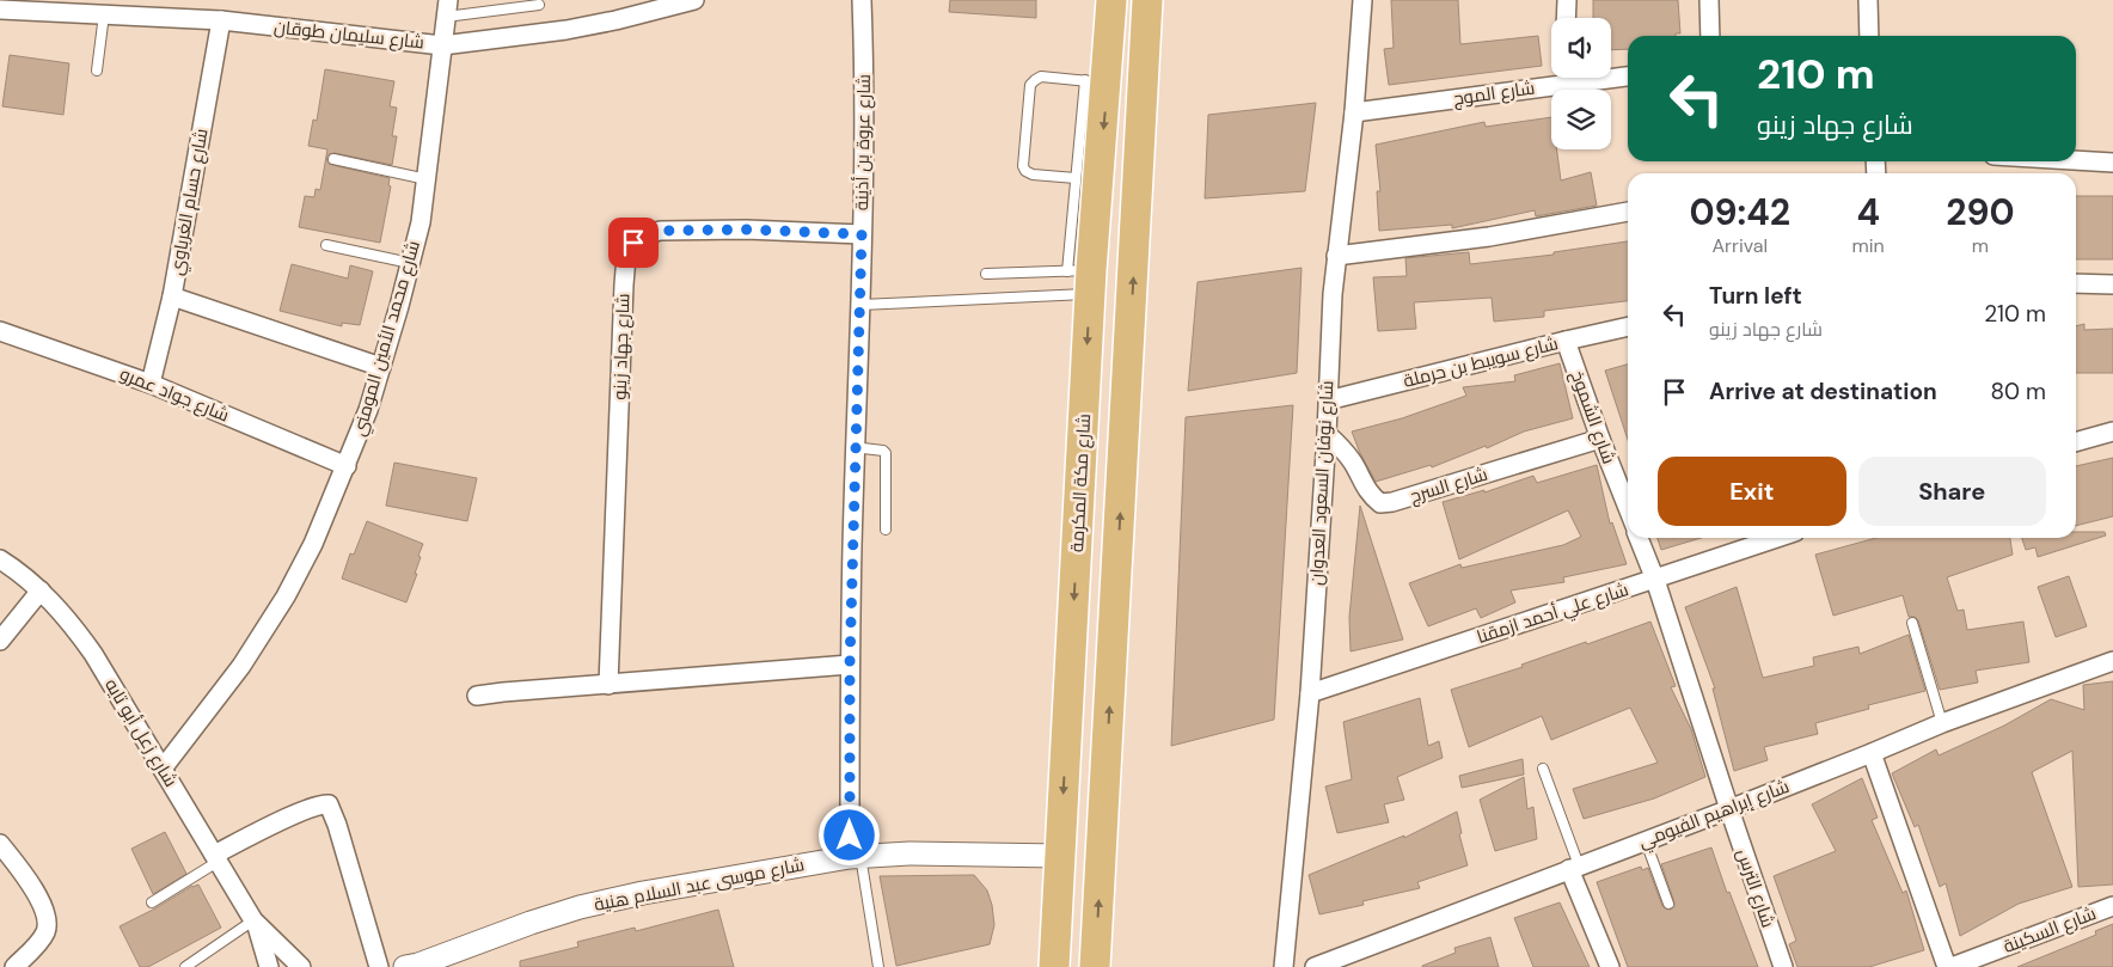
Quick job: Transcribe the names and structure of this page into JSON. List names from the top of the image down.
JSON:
{
  "streets": {
    "main road": ["شارع مكة المكرمة"],
    "street": [
      "شارع سليمان طوقان",
      "شارع الموج",
      "شارع عروة بن أذينة",
      "شارع حسام الغرباوي",
      "شارع محمد الأمين المومني",
      "شارع جهاد زينو",
      "شارع سويبط بن حرملة",
      "شارع جواد عمرو",
      "شارع الشموخ",
      "شارع نوفان السعود العدوان",
      "شارع السرج",
      "شارع علي أحمد ازمقنا",
      "شارع زعل أبو تايه",
      "شارع إبراهيم الفيومي",
      "شارع موسى عبد السلام هنية",
      "شارع الترس",
      "شارع السكينة"
    ]
  },
  "crossings": [
    ["شارع سليمان طوقان", "شارع حسام الغرباوي"],
    ["شارع سليمان طوقان", "شارع محمد الأمين المومني"],
    ["شارع الموج", "شارع نوفان السعود العدوان"],
    ["شارع عروة بن أذينة", "شارع جهاد زينو"],
    ["شارع عروة بن أذينة", "شارع موسى عبد السلام هنية"],
    ["شارع حسام الغرباوي", "شارع جواد عمرو"],
    ["شارع محمد الأمين المومني", "شارع جواد عمرو"],
    ["شارع محمد الأمين المومني", "شارع زعل أبو تايه"],
    ["شارع سويبط بن حرملة", "شارع الشموخ"],
    ["شارع سويبط بن حرملة", "شارع نوفان السعود العدوان"],
    ["شارع الشموخ", "شارع السرج"],
    ["شارع مكة المكرمة", "شارع موسى عبد السلام هنية"],
    ["شارع نوفان السعود العدوان", "شارع السرج"],
    ["شارع نوفان السعود العدوان", "شارع علي أحمد ازمقنا"],
    ["شارع علي أحمد ازمقنا", "شارع الترس"],
    ["شارع إبراهيم الفيومي", "شارع الترس"]
  ],
  "page": {
    "turn": ["210 m", "شارع جهاد زينو"],
    "eta": [
      "09:42",
      "Arrival",
      "4",
      "min",
      "290",
      "m"
    ],
    "list": [
      {
        "name": "Turn left",
        "note": "شارع جهاد زينو",
        "value": "210 m"
      },
      {
        "name": "Arrive at destination",
        "value": "80 m"
      }
    ],
    "buttons": ["Exit", "Share"]
  }
}
